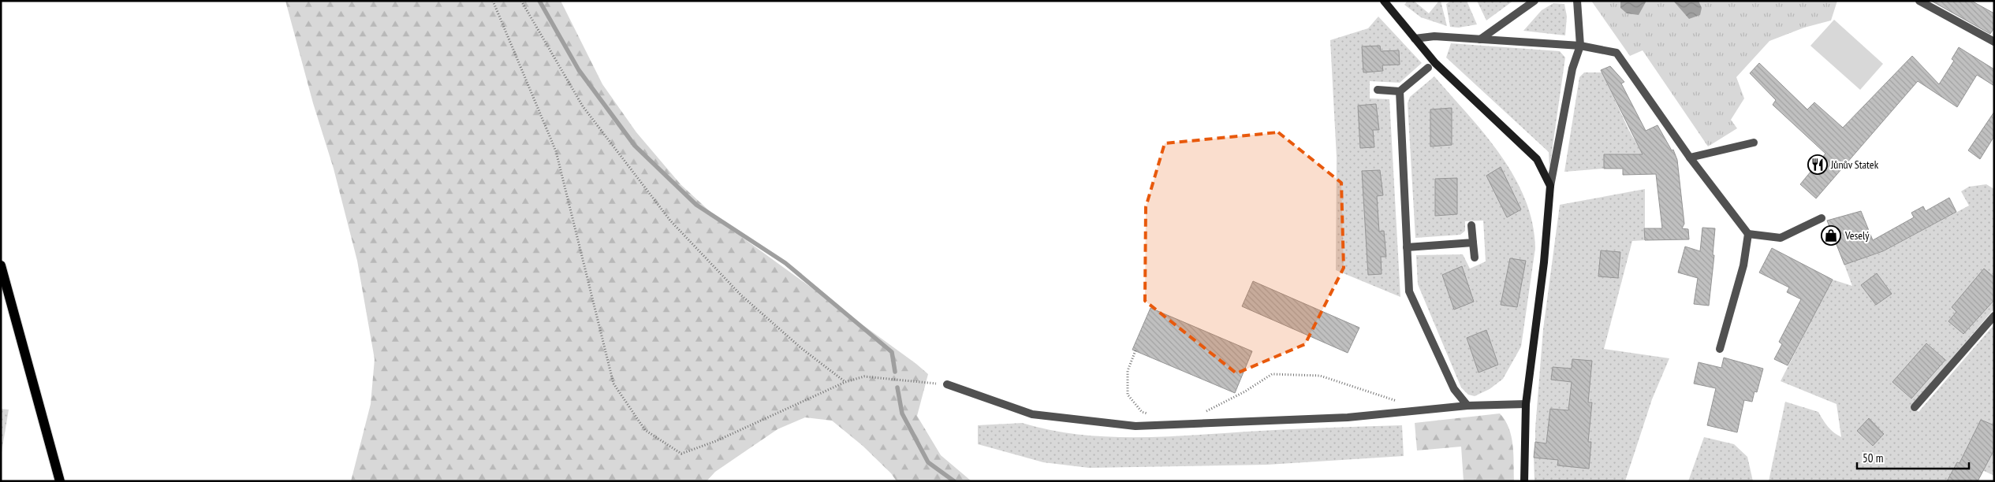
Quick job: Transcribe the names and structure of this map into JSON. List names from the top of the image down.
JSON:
{
  "places": {
    "restaurant": ["Jůnův Statek"],
    "shop": ["Veselý"]
  },
  "scale_bar": "50 m"
}
